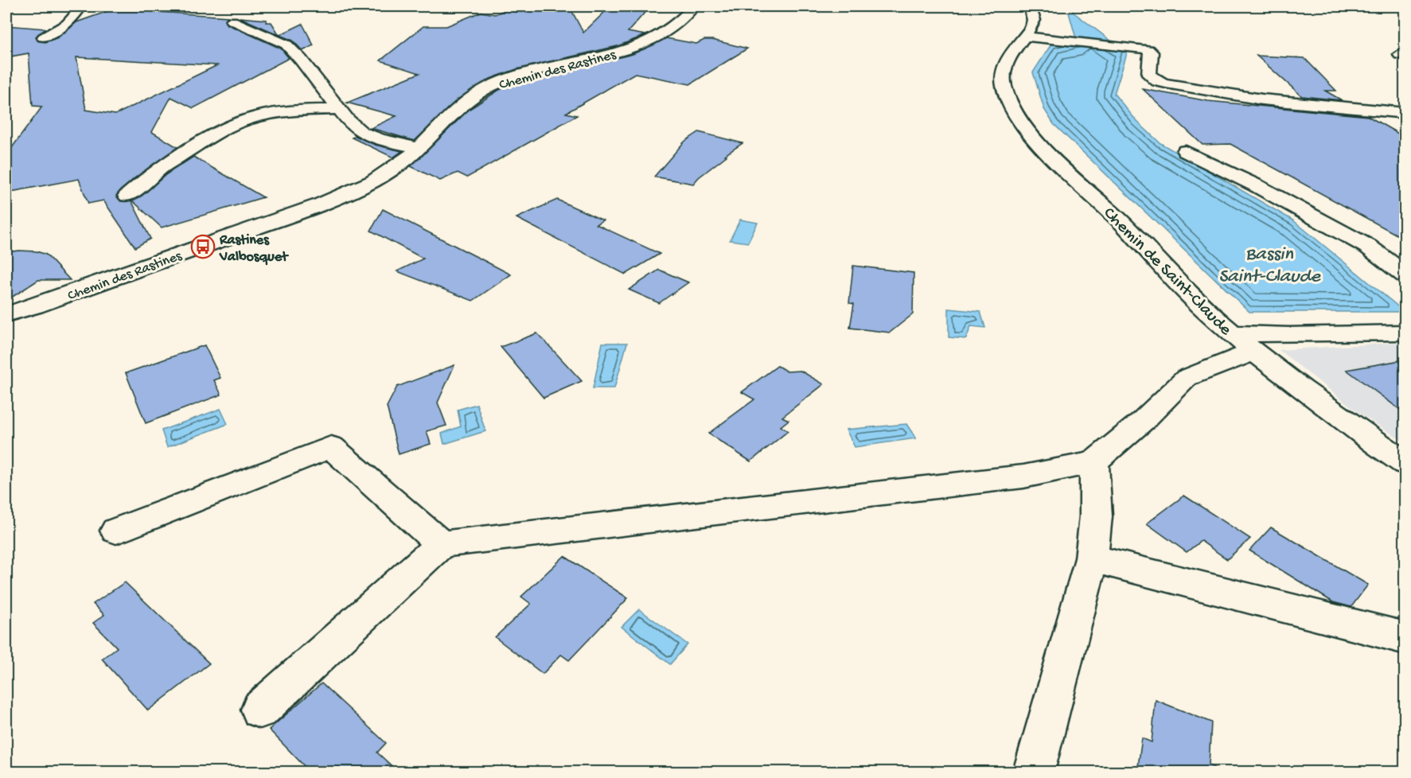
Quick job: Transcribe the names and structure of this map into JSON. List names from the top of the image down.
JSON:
{
  "streets": {
    "street": ["Chemin des Rastines", "Chemin de Saint-Claude"]
  },
  "water": ["Bassin Saint-Claude"],
  "places": {
    "bus stop": ["Rastines Valbosquet"]
  }
}
